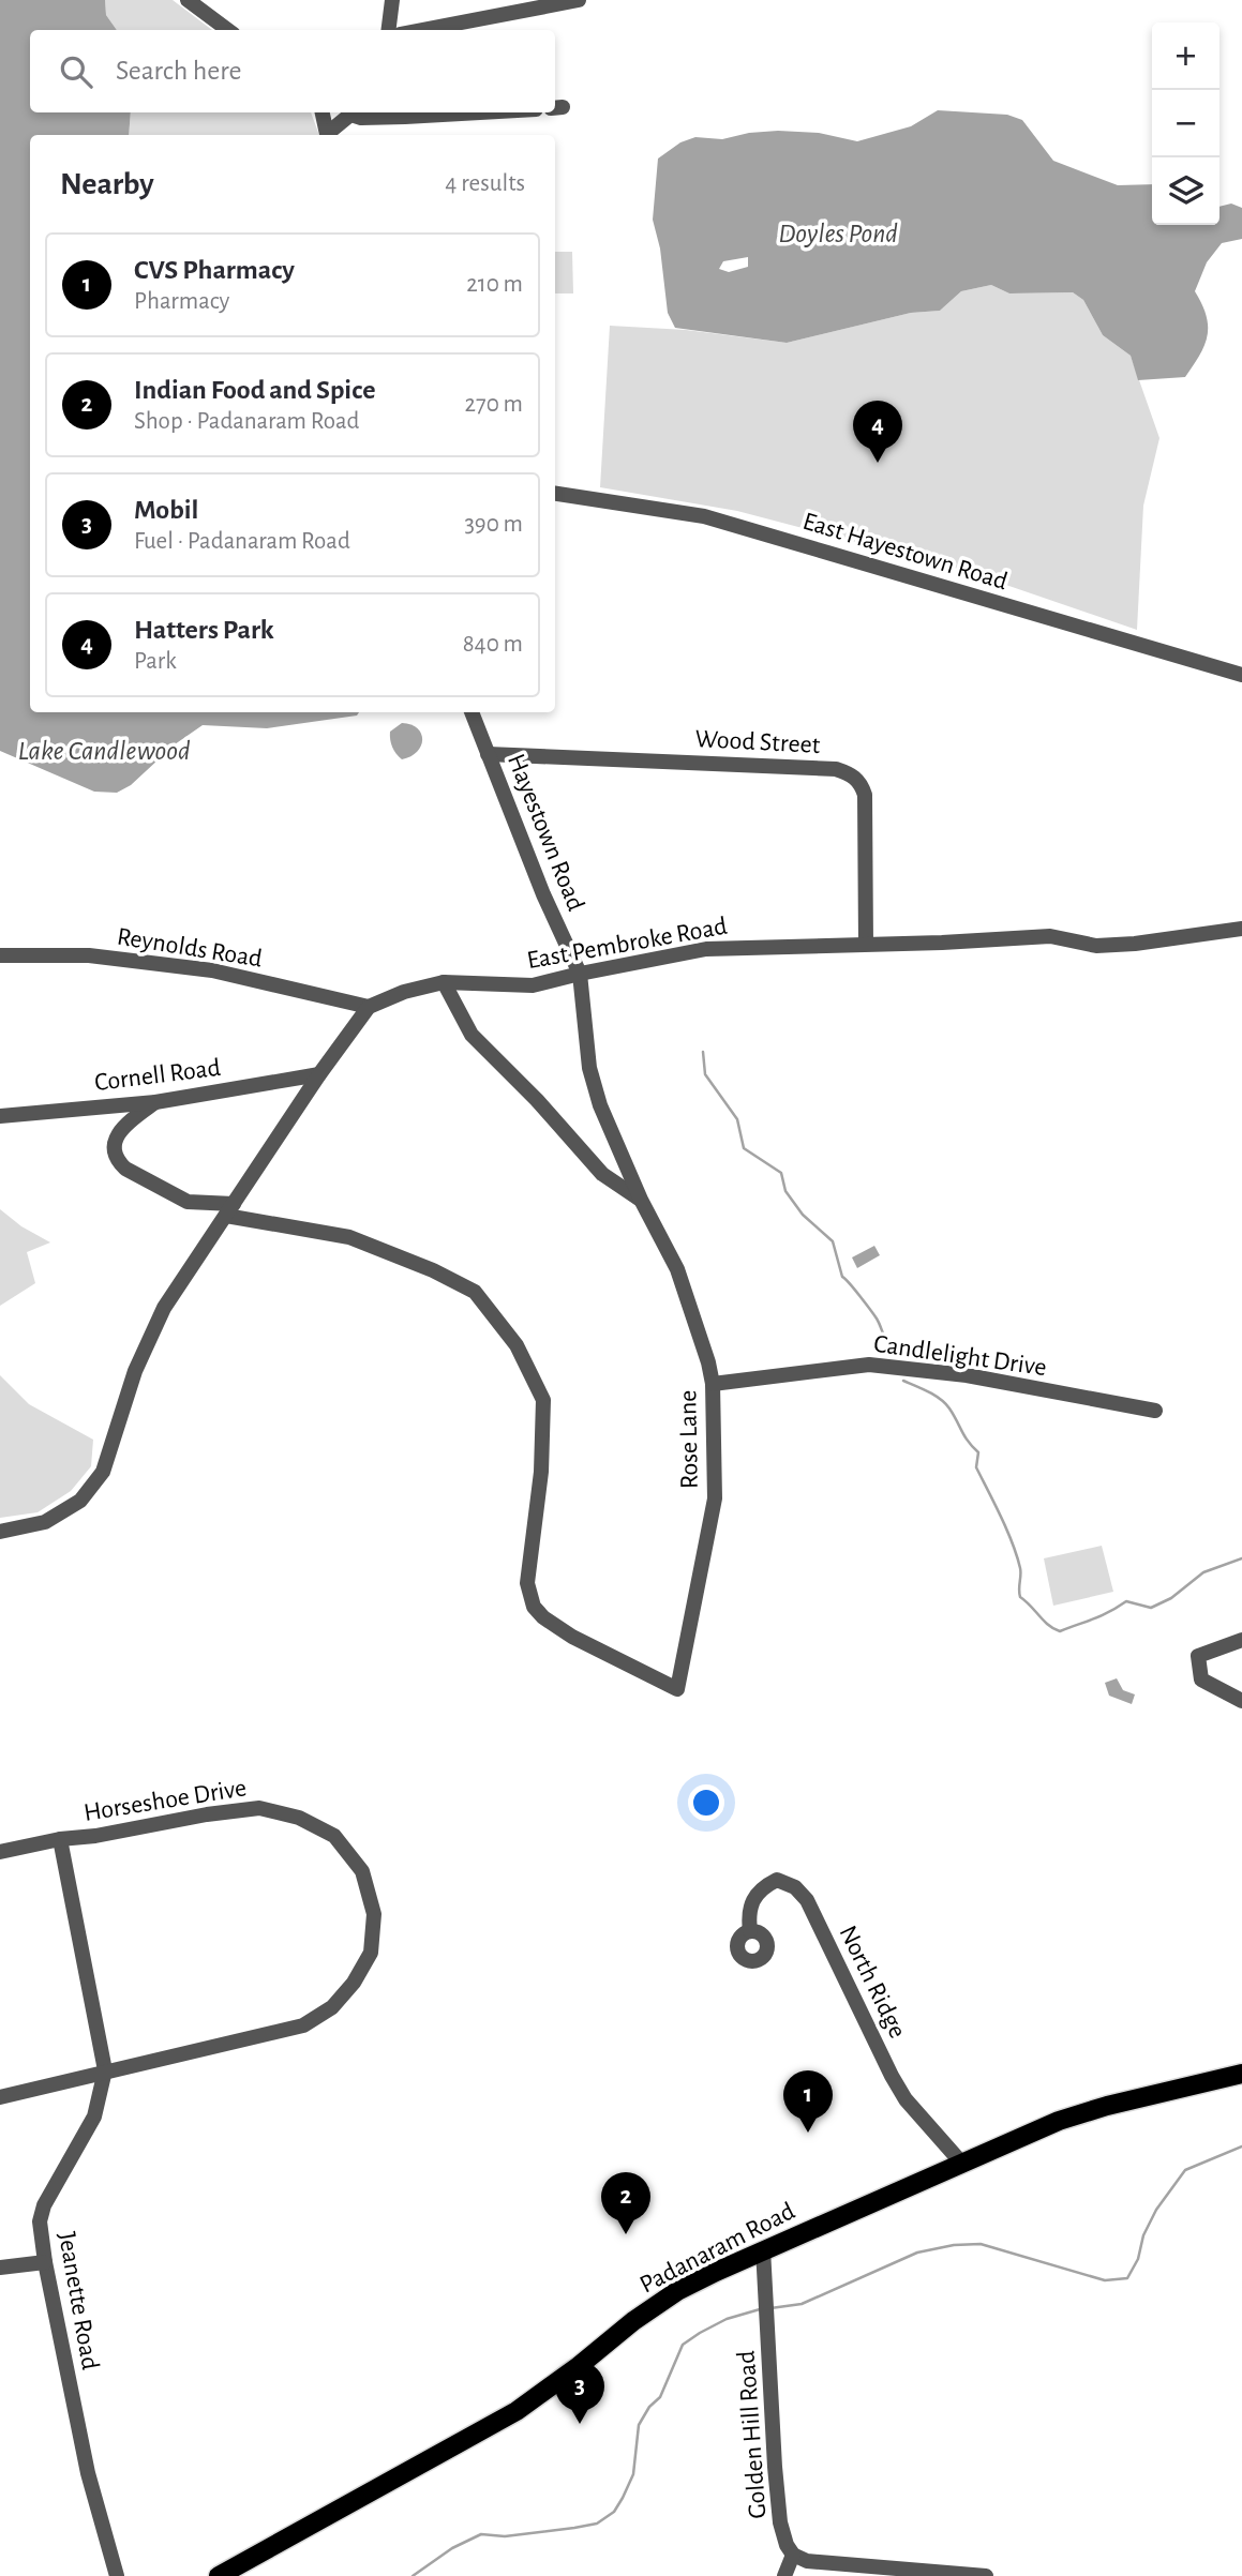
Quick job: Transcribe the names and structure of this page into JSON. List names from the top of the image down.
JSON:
{
  "streets": {
    "main road": ["Padanaram Road"],
    "street": [
      "East Hayestown Road",
      "Wood Street",
      "Hayestown Road",
      "East Pembroke Road",
      "Reynolds Road",
      "Cornell Road",
      "Candlelight Drive",
      "Rose Lane",
      "Horseshoe Drive",
      "North Ridge",
      "Jeanette Road",
      "Golden Hill Road"
    ]
  },
  "crossings": [
    ["Wood Street", "Hayestown Road"],
    ["Wood Street", "East Pembroke Road"],
    ["Hayestown Road", "East Pembroke Road"],
    ["Hayestown Road", "Rose Lane"],
    ["East Pembroke Road", "Reynolds Road"],
    ["East Pembroke Road", "Rose Lane"],
    ["Candlelight Drive", "Rose Lane"],
    ["Horseshoe Drive", "Jeanette Road"],
    ["North Ridge", "Padanaram Road"],
    ["Padanaram Road", "Golden Hill Road"]
  ],
  "water": ["Doyles Pond", "Lake Candlewood"],
  "page": {
    "map_buttons": ["+", "−"],
    "search": "Search here",
    "heading": ["Nearby", "4 results"],
    "list": [
      {
        "mark": "1",
        "name": "CVS Pharmacy",
        "note": "Pharmacy",
        "value": "210 m"
      },
      {
        "mark": "2",
        "name": "Indian Food and Spice",
        "note": "Shop · Padanaram Road",
        "value": "270 m"
      },
      {
        "mark": "3",
        "name": "Mobil",
        "note": "Fuel · Padanaram Road",
        "value": "390 m"
      },
      {
        "mark": "4",
        "name": "Hatters Park",
        "note": "Park",
        "value": "840 m"
      }
    ],
    "pins": [
      "4",
      "1",
      "2",
      "3"
    ]
  }
}
